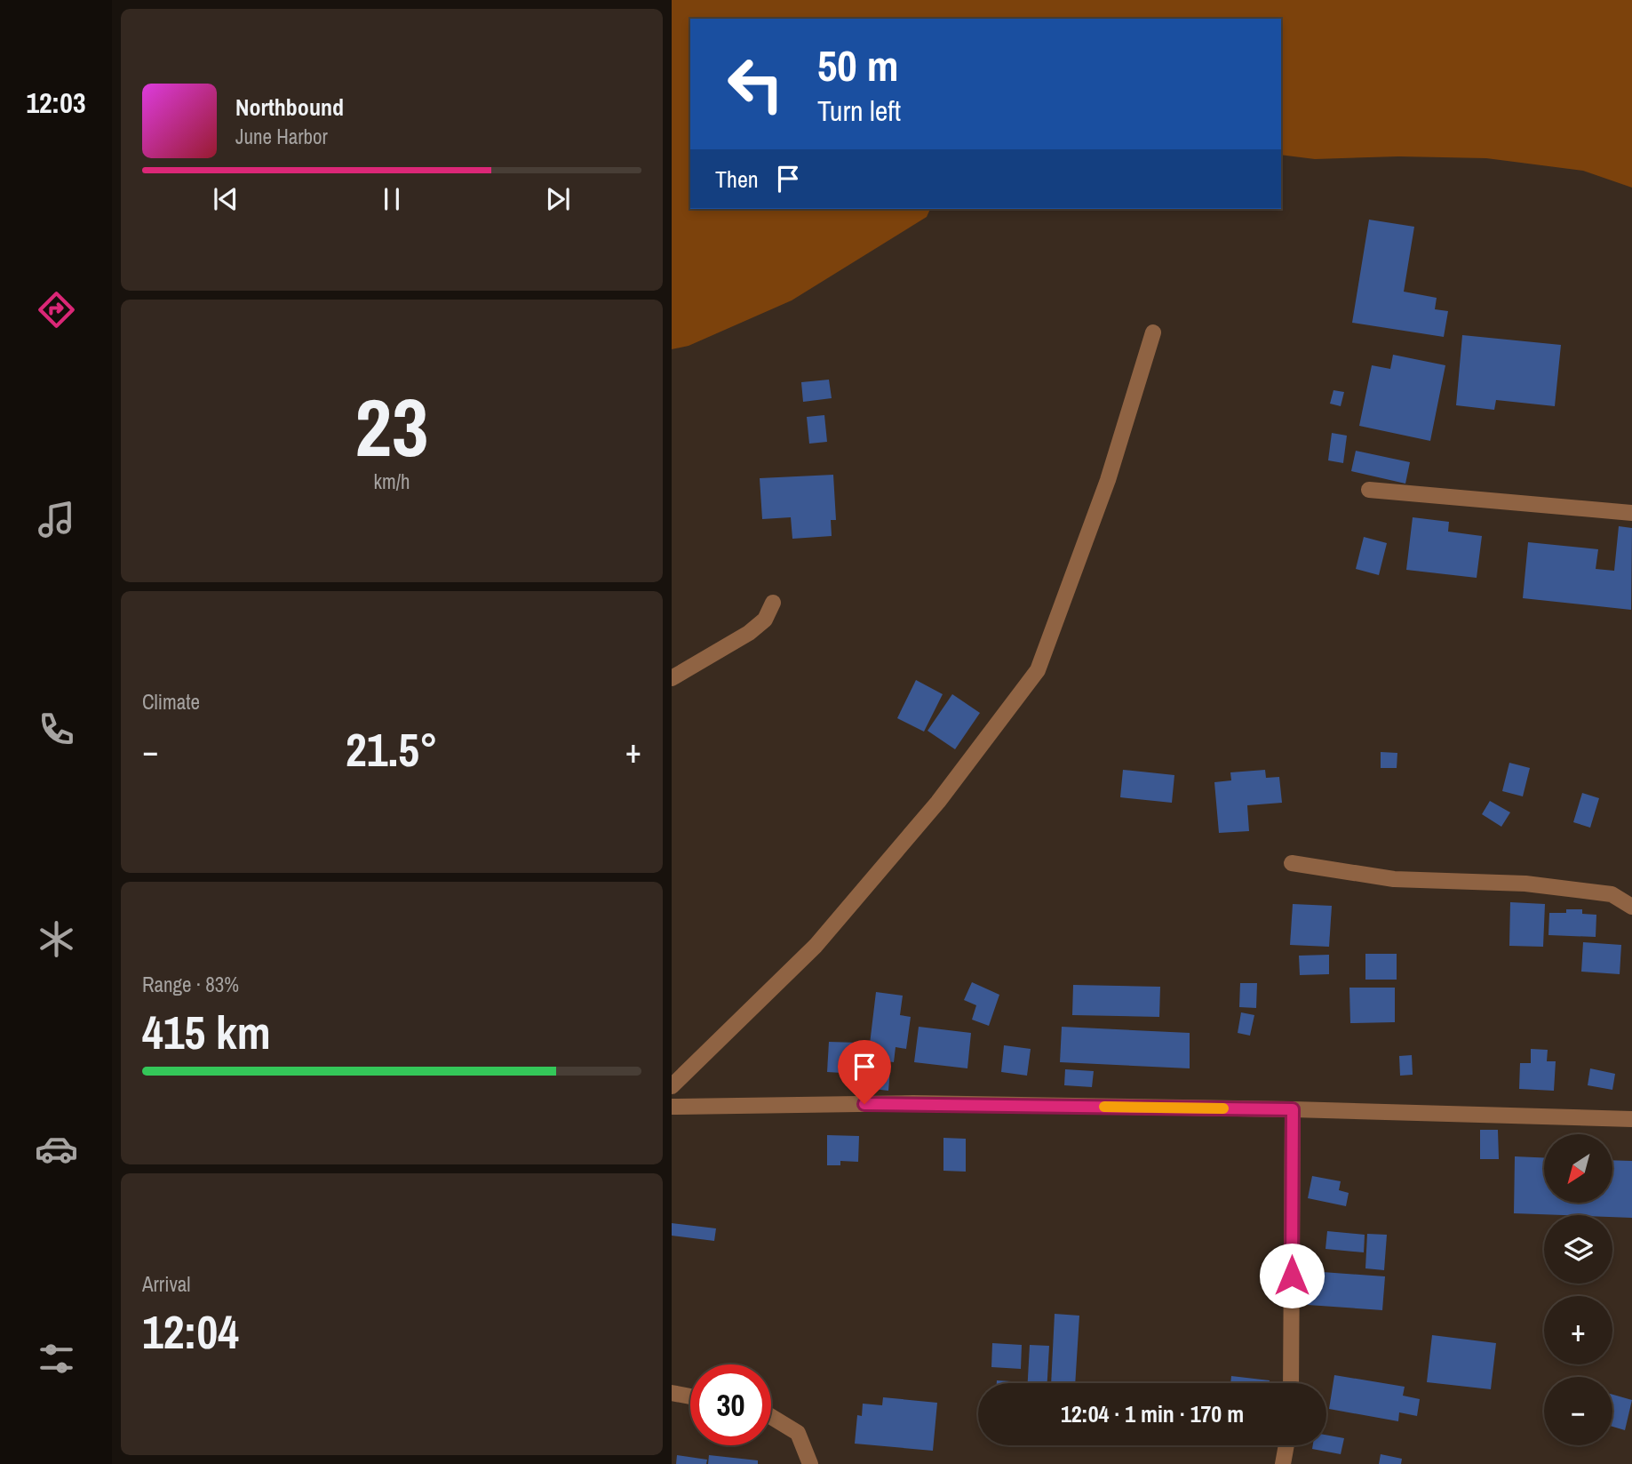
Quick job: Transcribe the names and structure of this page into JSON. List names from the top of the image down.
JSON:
{
  "north": "bottom left",
  "page": {
    "tabs": "12:03",
    "turn": ["50 m", "Turn left"],
    "song": ["Northbound", "June Harbor"],
    "then": "Then",
    "tile": [
      ["23", "km/h"],
      "Climate",
      ["Range · 83%", "415 km"],
      ["Arrival", "12:04"]
    ],
    "heat": ["−", "21.5°", "+"],
    "map_buttons": ["+", "−"],
    "limit": "30",
    "trip": "12:04 · 1 min · 170 m"
  }
}
